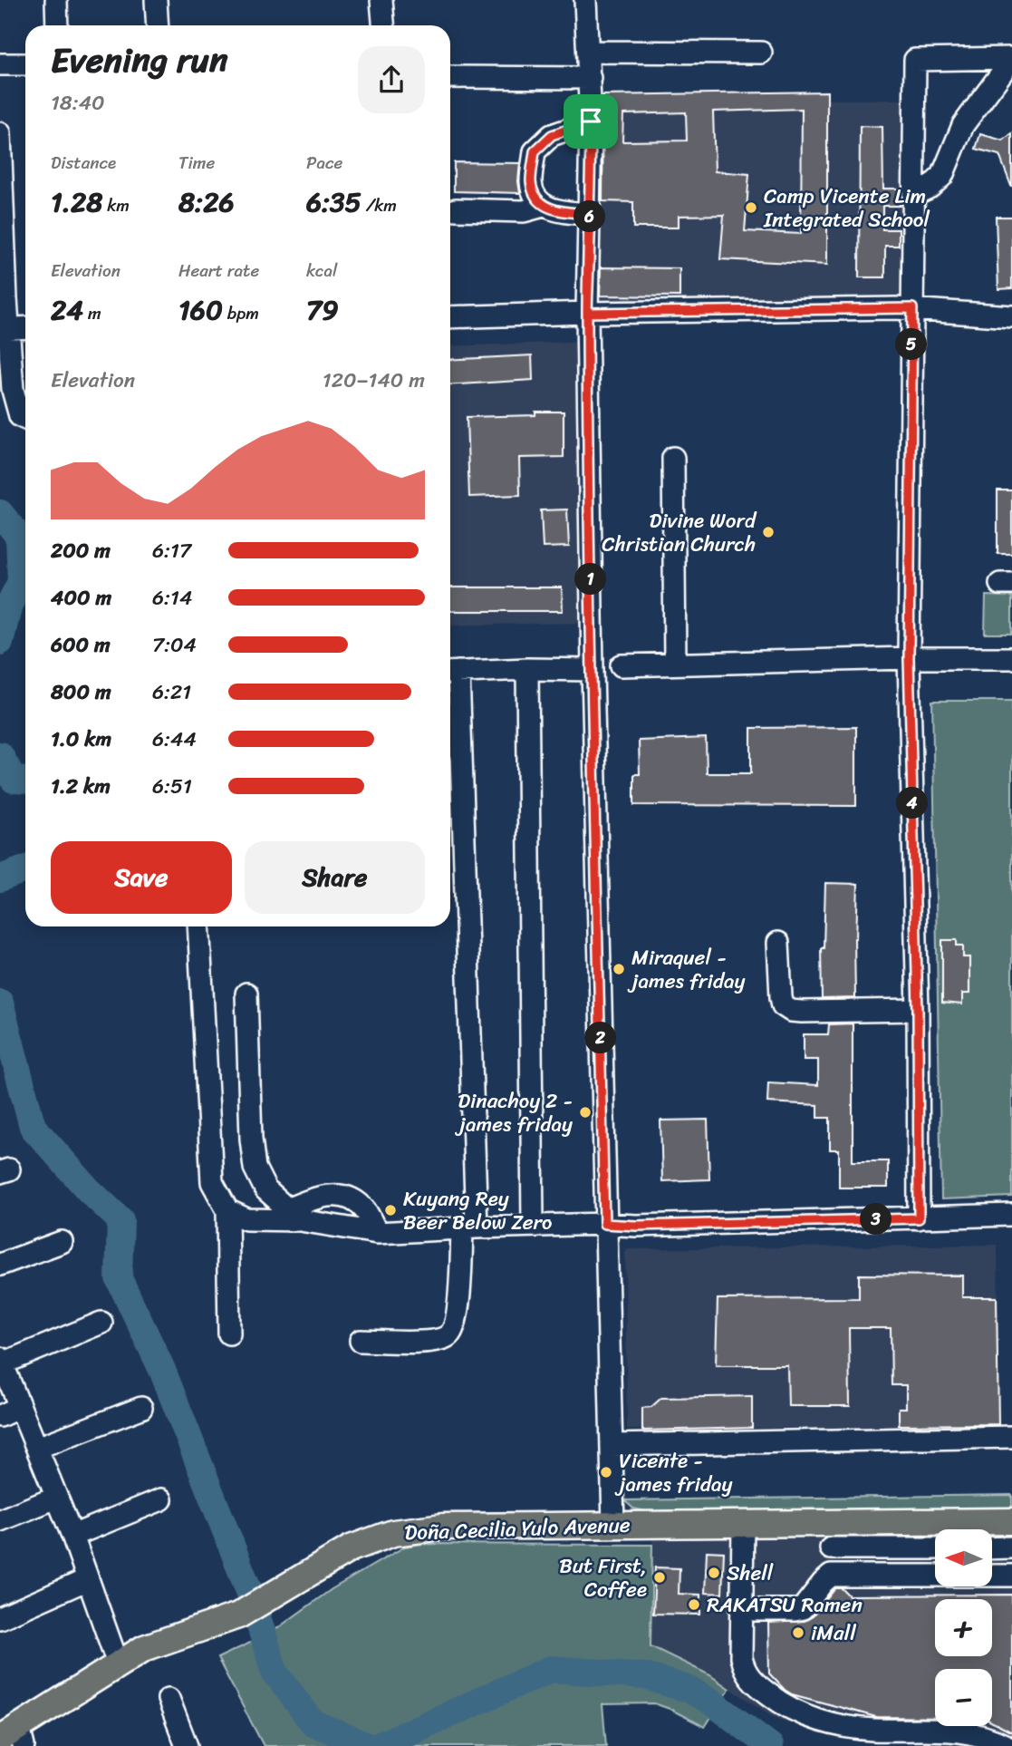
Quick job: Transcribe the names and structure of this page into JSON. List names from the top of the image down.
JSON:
{
  "streets": {
    "main road": ["Doña Cecilia Yulo Avenue"]
  },
  "places": [
    "Camp Vicente Lim Integrated School",
    "Divine Word Christian Church",
    "Miraquel - james friday",
    "Dinachoy 2 - james friday",
    "Kuyang Rey Beer Below Zero",
    "Vicente - james friday",
    "Shell",
    "But First, Coffee",
    "RAKATSU Ramen",
    "iMall"
  ],
  "north": "left",
  "page": {
    "heading": ["Evening run", "18:40"],
    "stats": [
      ["Distance", "1.28 km"],
      ["Time", "8:26"],
      ["Pace", "6:35 /km"],
      ["Elevation", "24 m"],
      ["Heart rate", "160 bpm"],
      ["kcal", "79"]
    ],
    "pins": [
      "6",
      "5",
      "1",
      "4",
      "2",
      "3"
    ],
    "chart": ["Elevation", "120–140 m"],
    "list": [
      {
        "name": "200 m",
        "note": "6:17"
      },
      {
        "name": "400 m",
        "note": "6:14"
      },
      {
        "name": "600 m",
        "note": "7:04"
      },
      {
        "name": "800 m",
        "note": "6:21"
      },
      {
        "name": "1.0 km",
        "note": "6:44"
      },
      {
        "name": "1.2 km",
        "note": "6:51"
      }
    ],
    "buttons": ["Save", "Share"],
    "map_buttons": ["+", "−"]
  }
}
